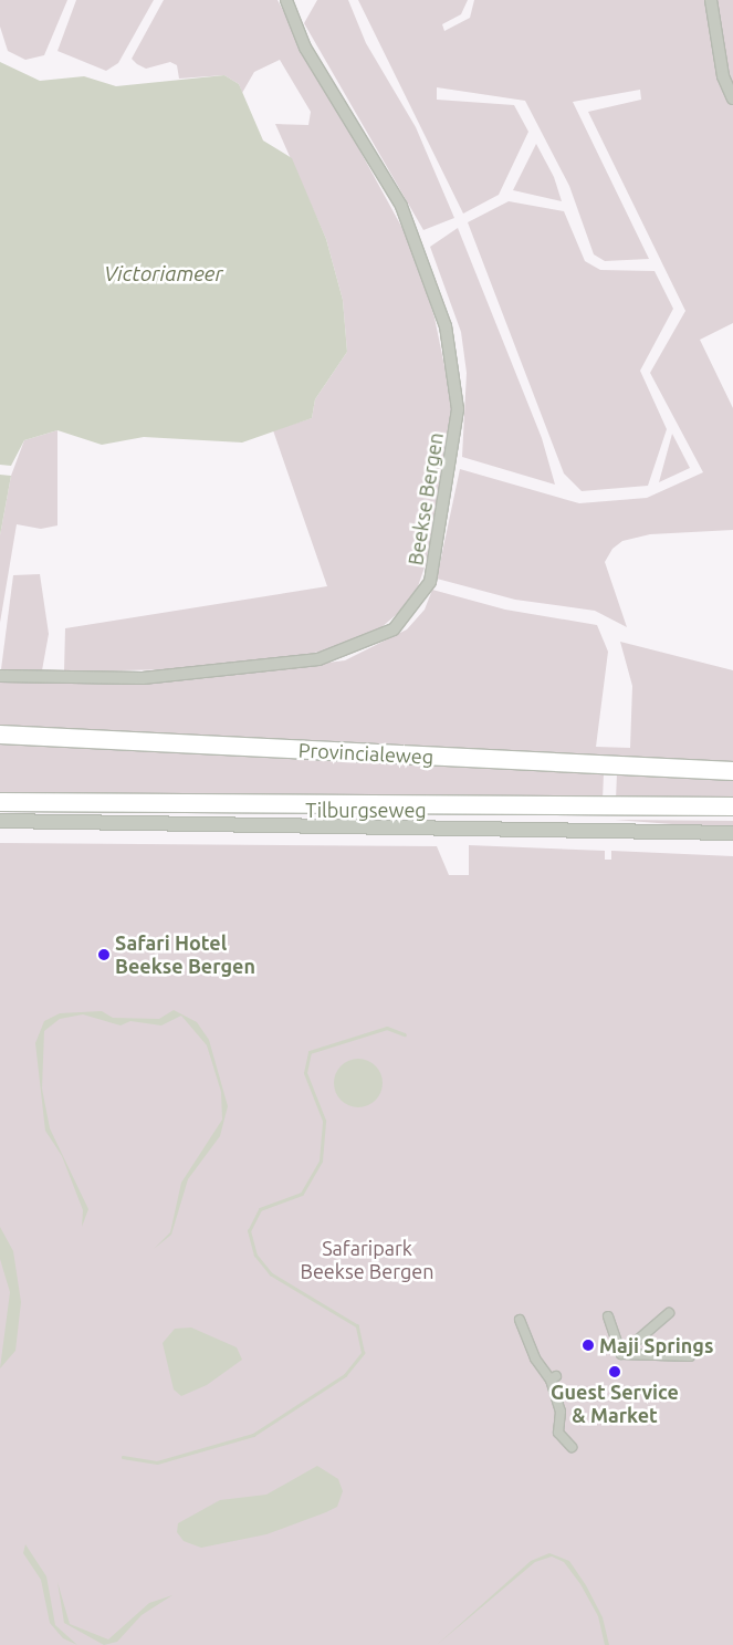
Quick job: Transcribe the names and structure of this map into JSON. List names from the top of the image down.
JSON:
{
  "streets": {
    "highway": ["Provincialeweg"],
    "street": ["Beekse Bergen", "Tilburgseweg"]
  },
  "water": ["Victoriameer"],
  "parks": ["Safaripark Beekse Bergen"],
  "places": ["Safari Hotel Beekse Bergen", "Maji Springs", "Guest Service & Market"]
}
